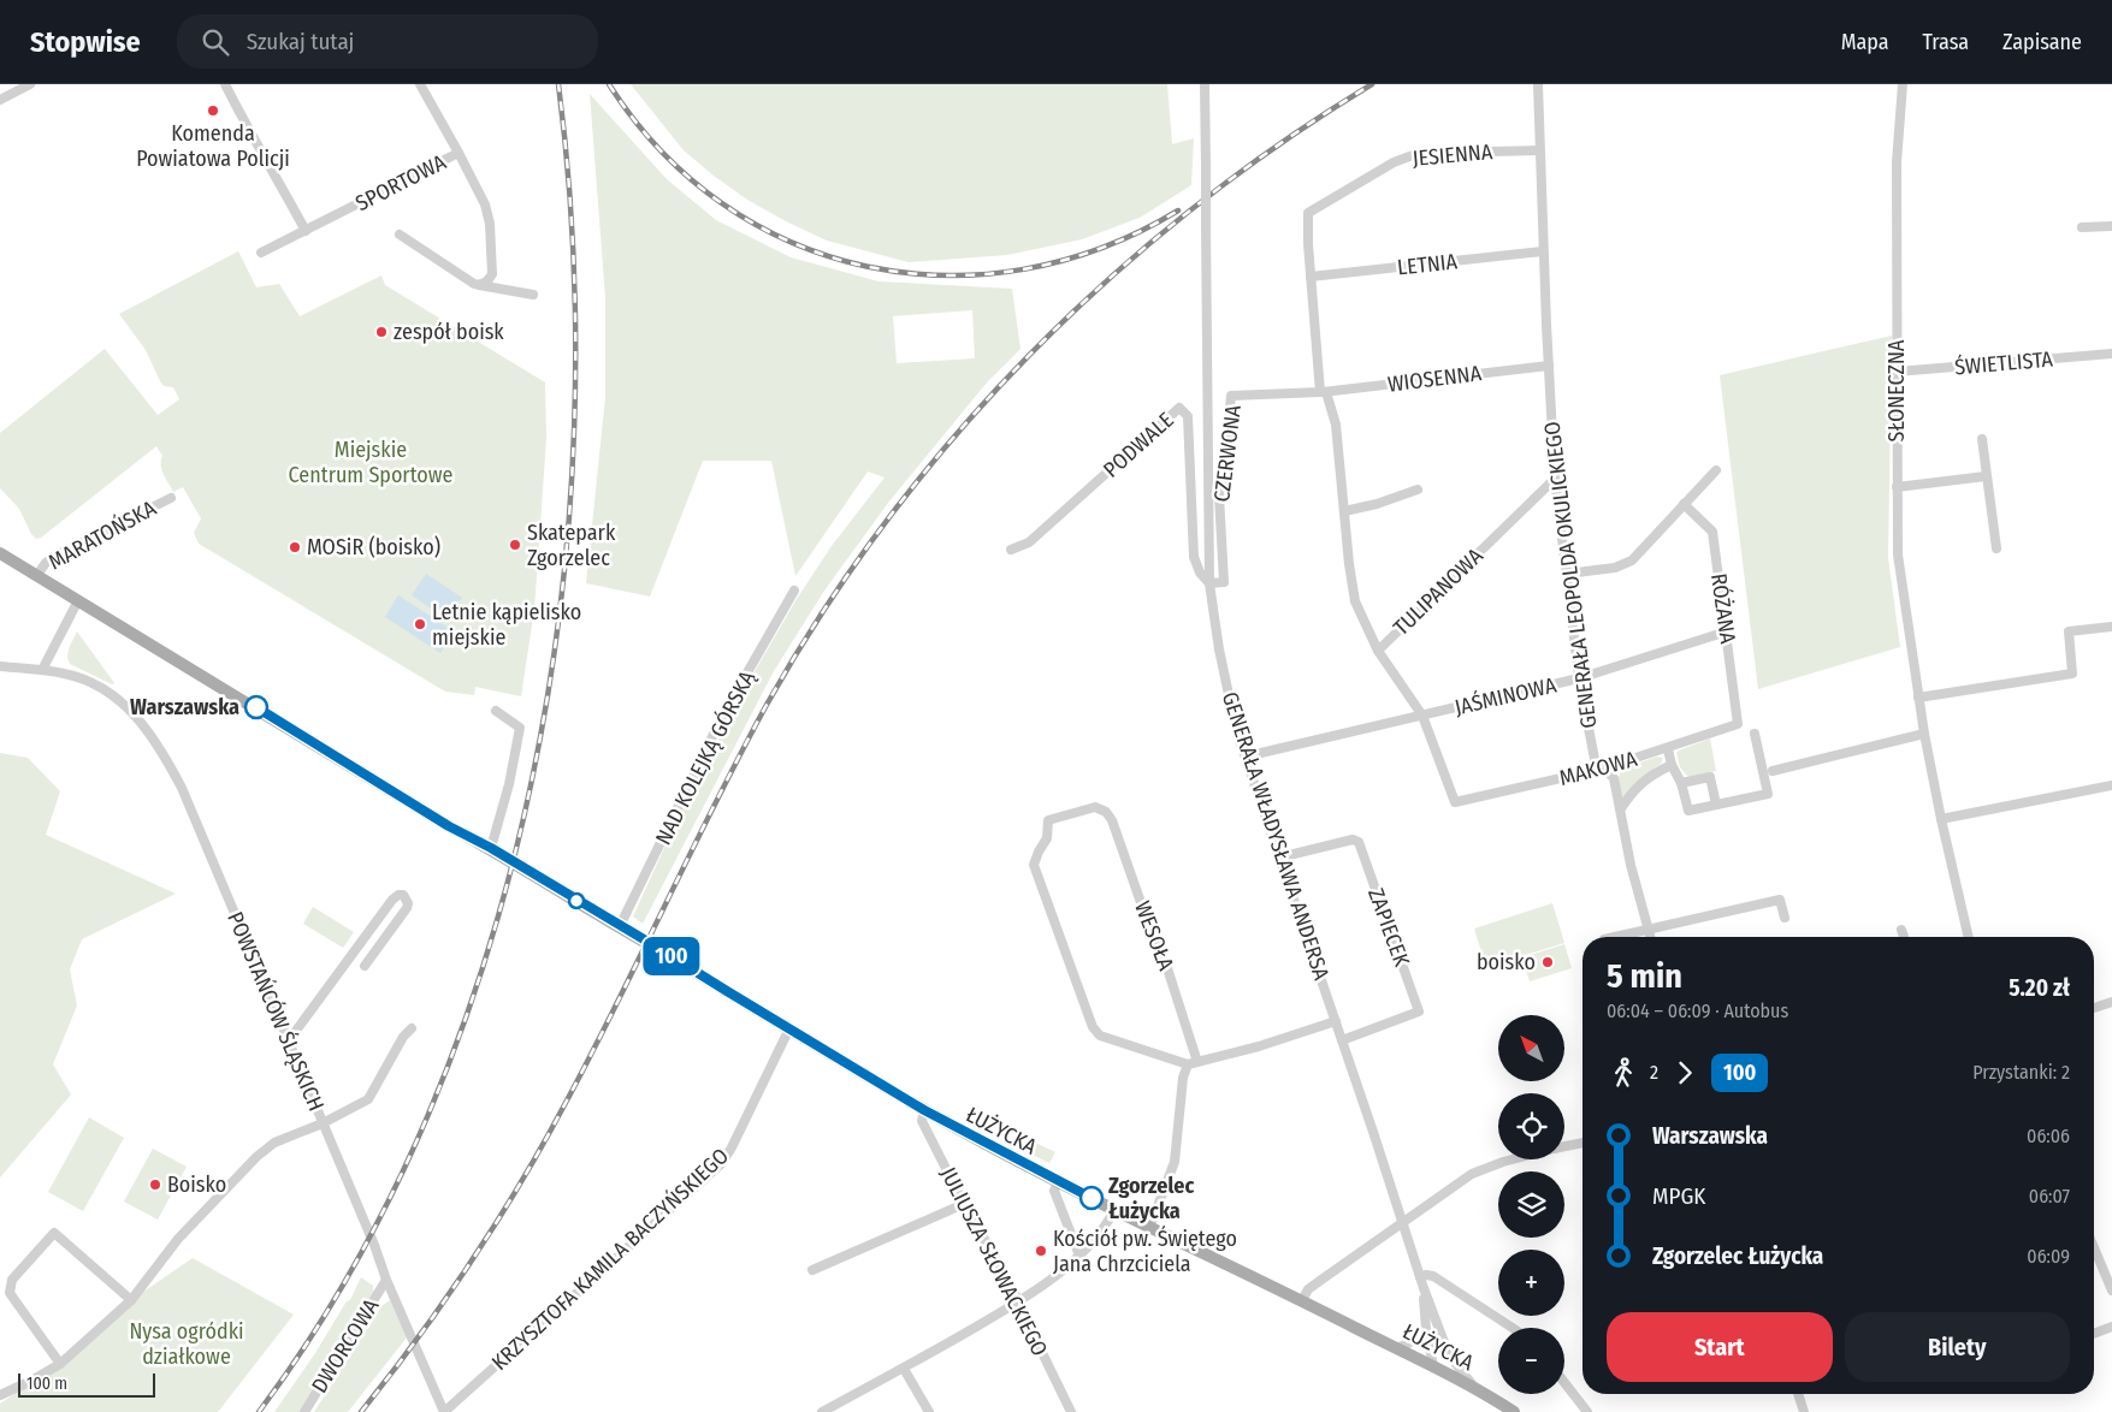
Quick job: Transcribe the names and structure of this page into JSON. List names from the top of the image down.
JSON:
{
  "streets": {
    "main road": ["ŁUŻYCKA"],
    "street": [
      "JESIENNA",
      "SPORTOWA",
      "LETNIA",
      "ŚWIETLISTA",
      "WIOSENNA",
      "SŁONECZNA",
      "PODWALE",
      "CZERWONA",
      "MARATOŃSKA",
      "GENERAŁA LEOPOLDA OKULICKIEGO",
      "TULIPANOWA",
      "RÓŻANA",
      "JAŚMINOWA",
      "NAD KOLEJKĄ GÓRSKĄ",
      "MAKOWA",
      "GENERAŁA WŁADYSŁAWA ANDERSA",
      "ZAPIECEK",
      "WESOŁA",
      "POWSTAŃCÓW ŚLĄSKICH",
      "KRZYSZTOFA KAMILA BACZYŃSKIEGO",
      "JULIUSZA SŁOWACKIEGO",
      "DWORCOWA"
    ]
  },
  "crossings": [
    ["JESIENNA", "LETNIA"],
    ["JESIENNA", "GENERAŁA LEOPOLDA OKULICKIEGO"],
    ["LETNIA", "GENERAŁA LEOPOLDA OKULICKIEGO"],
    ["ŚWIETLISTA", "SŁONECZNA"],
    ["WIOSENNA", "CZERWONA"],
    ["WIOSENNA", "GENERAŁA LEOPOLDA OKULICKIEGO"],
    ["PODWALE", "CZERWONA"],
    ["PODWALE", "GENERAŁA WŁADYSŁAWA ANDERSA"],
    ["CZERWONA", "GENERAŁA WŁADYSŁAWA ANDERSA"],
    ["GENERAŁA LEOPOLDA OKULICKIEGO", "TULIPANOWA"],
    ["GENERAŁA LEOPOLDA OKULICKIEGO", "JAŚMINOWA"],
    ["GENERAŁA LEOPOLDA OKULICKIEGO", "MAKOWA"],
    ["TULIPANOWA", "JAŚMINOWA"],
    ["TULIPANOWA", "MAKOWA"],
    ["RÓŻANA", "JAŚMINOWA"],
    ["RÓŻANA", "MAKOWA"],
    ["JAŚMINOWA", "GENERAŁA WŁADYSŁAWA ANDERSA"],
    ["NAD KOLEJKĄ GÓRSKĄ", "ŁUŻYCKA"],
    ["GENERAŁA WŁADYSŁAWA ANDERSA", "ZAPIECEK"],
    ["GENERAŁA WŁADYSŁAWA ANDERSA", "ŁUŻYCKA"],
    ["POWSTAŃCÓW ŚLĄSKICH", "KRZYSZTOFA KAMILA BACZYŃSKIEGO"],
    ["POWSTAŃCÓW ŚLĄSKICH", "DWORCOWA"],
    ["ŁUŻYCKA", "KRZYSZTOFA KAMILA BACZYŃSKIEGO"],
    ["ŁUŻYCKA", "JULIUSZA SŁOWACKIEGO"]
  ],
  "parks": ["Miejskie Centrum Sportowe", "Nysa ogródki działkowe"],
  "places": [
    "Komenda Powiatowa Policji",
    "zespół boisk",
    "Skatepark Zgorzelec",
    "MOSiR (boisko)",
    "Letnie kąpielisko miejskie",
    "Warszawska",
    "boisko",
    "Boisko",
    "Zgorzelec Łużycka",
    "Kościół pw. Świętego Jana Chrzciciela"
  ],
  "lines": ["bus line 100"],
  "scale_bar": "100 m",
  "north": "top left",
  "page": {
    "header": "Stopwise",
    "search": "Szukaj tutaj",
    "nav": ["Mapa", "Trasa", "Zapisane"],
    "on_map": "100",
    "heading": ["5 min", "06:04 – 06:09 · Autobus", "5.20 zł"],
    "map_buttons": ["+", "−"],
    "legs": ["2", "100", "Przystanki: 2"],
    "list": [
      {
        "name": "Warszawska",
        "value": "06:06"
      },
      {
        "name": "MPGK",
        "value": "06:07"
      },
      {
        "name": "Zgorzelec Łużycka",
        "value": "06:09"
      }
    ],
    "buttons": ["Start", "Bilety"],
    "scale": "100 m"
  }
}
